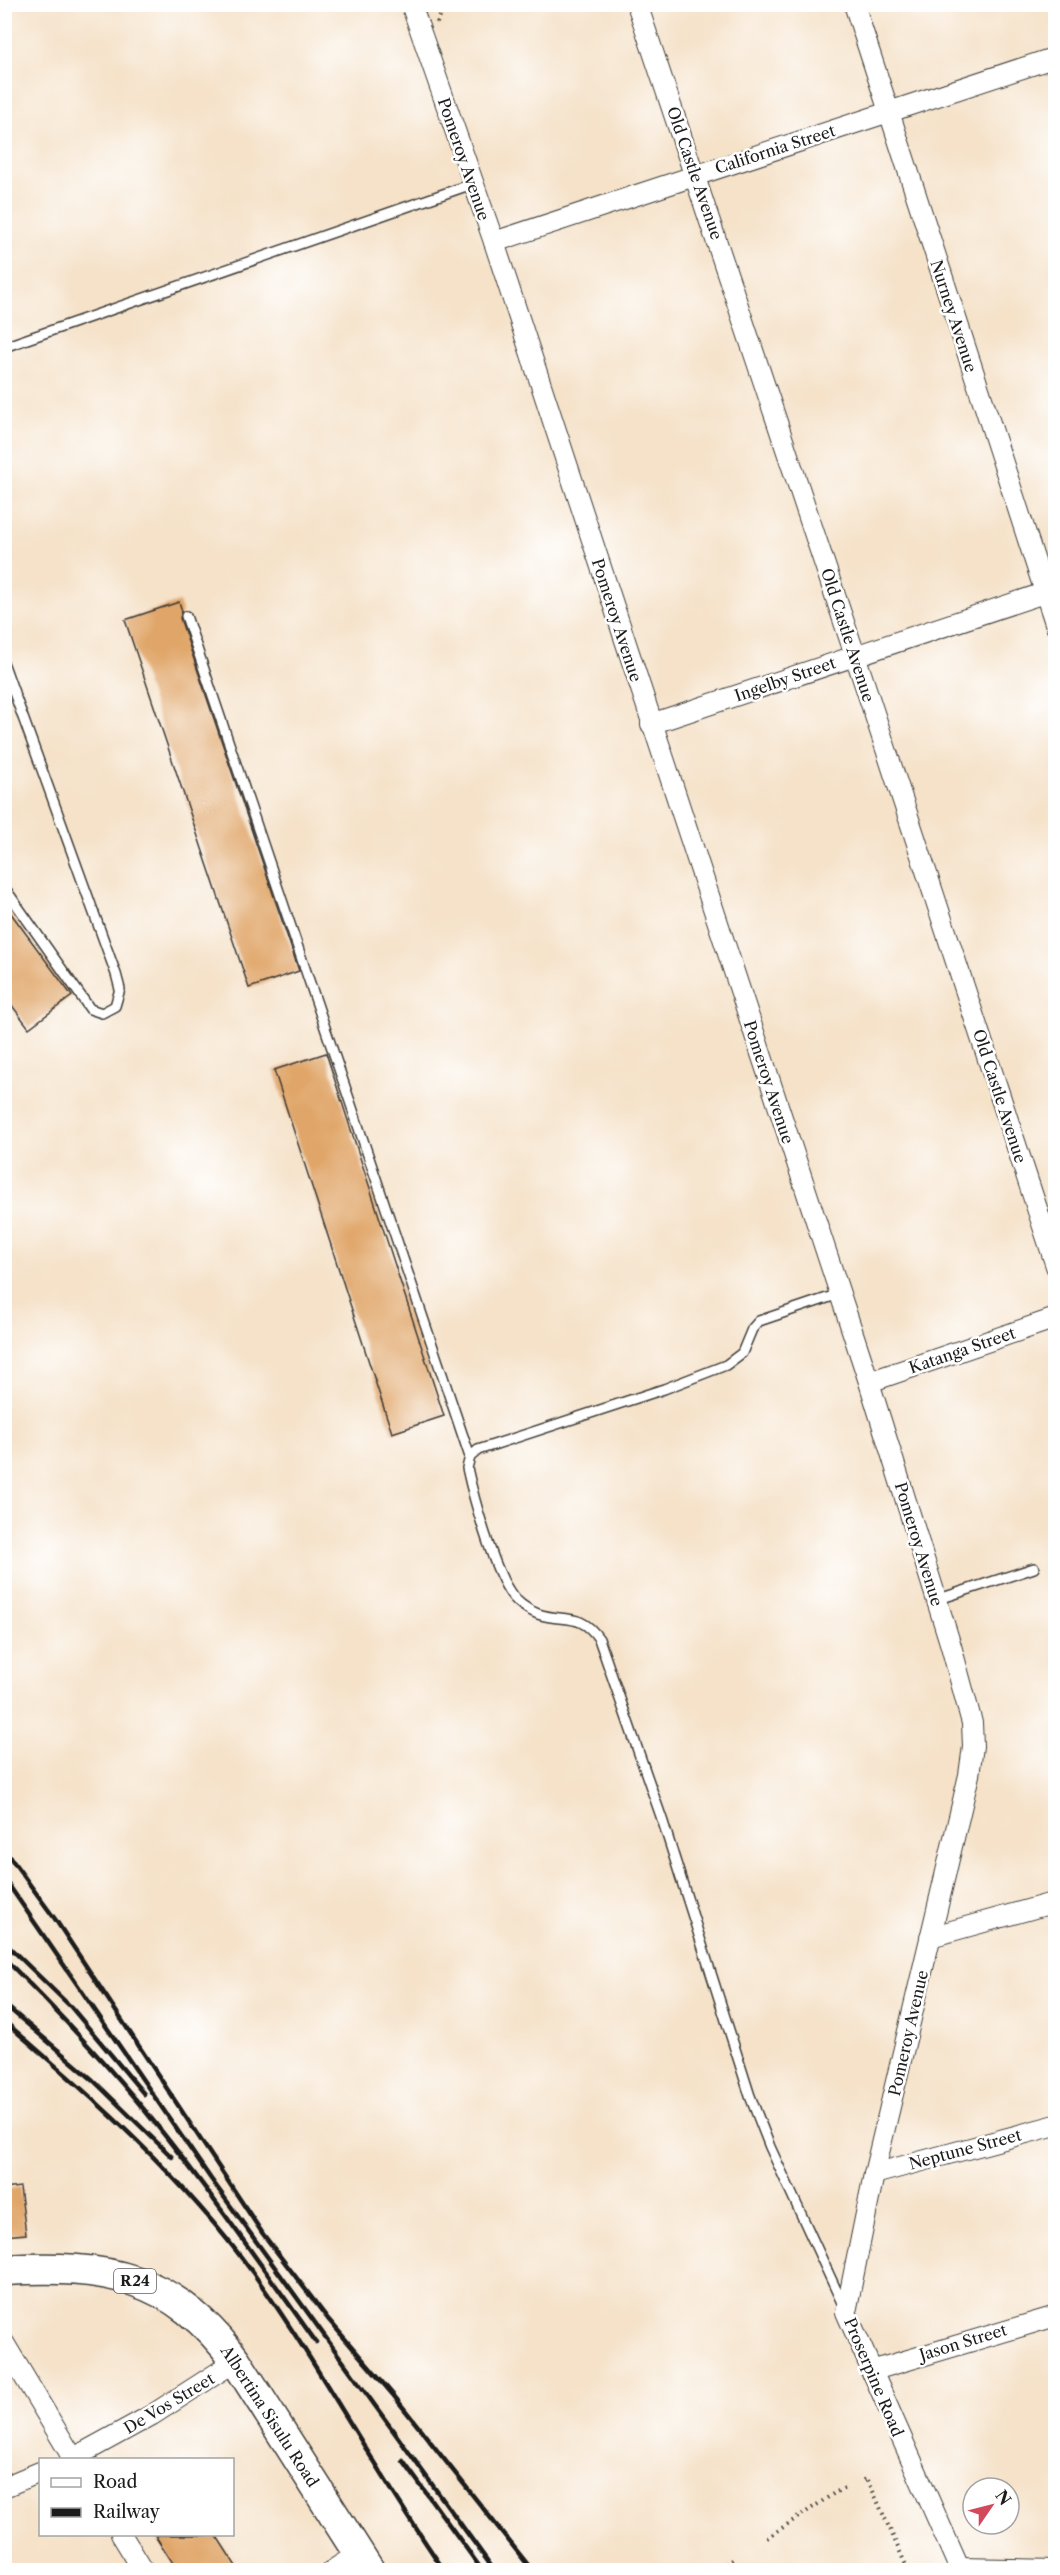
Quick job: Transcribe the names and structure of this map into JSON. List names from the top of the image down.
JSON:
{
  "streets": {
    "main road": ["R24", "Albertina Sisulu Road"],
    "street": [
      "California Street",
      "Pomeroy Avenue",
      "Old Castle Avenue",
      "Nurney Avenue",
      "Ingelby Street",
      "Katanga Street",
      "Neptune Street",
      "Jason Street",
      "Proserpine Road",
      "De Vos Street"
    ]
  },
  "crossings": [
    ["California Street", "Pomeroy Avenue"],
    ["California Street", "Old Castle Avenue"],
    ["California Street", "Nurney Avenue"],
    ["Pomeroy Avenue", "Ingelby Street"],
    ["Pomeroy Avenue", "Katanga Street"],
    ["Pomeroy Avenue", "Neptune Street"],
    ["Pomeroy Avenue", "Proserpine Road"],
    ["Old Castle Avenue", "Ingelby Street"],
    ["Nurney Avenue", "Ingelby Street"],
    ["Neptune Street", "Proserpine Road"],
    ["Jason Street", "Proserpine Road"],
    ["De Vos Street", "Albertina Sisulu Road"]
  ],
  "legend": ["Road", "Railway"],
  "north": "top right"
}
